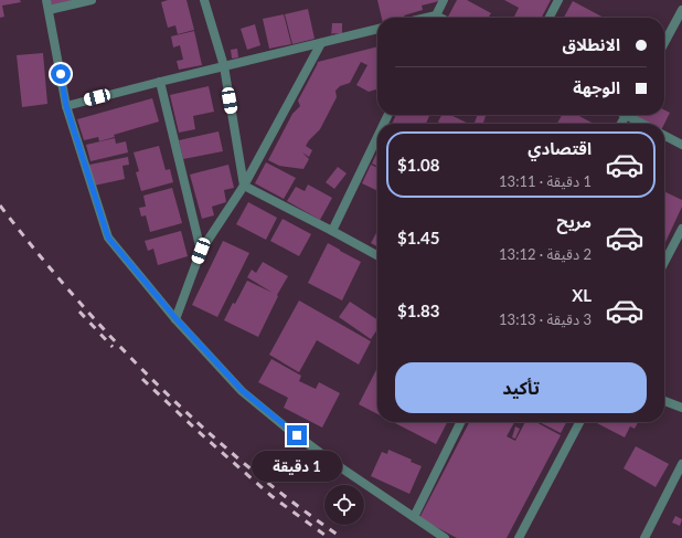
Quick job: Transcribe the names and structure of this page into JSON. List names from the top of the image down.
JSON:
{
  "page": {
    "banner": ["الانطلاق", "الوجهة"],
    "list": [
      {
        "name": "اقتصادي",
        "note": "1 دقيقة · 13:11",
        "value": "$1.08"
      },
      {
        "name": "مريح",
        "note": "2 دقيقة · 13:12",
        "value": "$1.45"
      },
      {
        "name": "XL",
        "note": "3 دقيقة · 13:13",
        "value": "$1.83"
      }
    ],
    "buttons": "تأكيد",
    "bubble": "1 دقيقة"
  }
}
